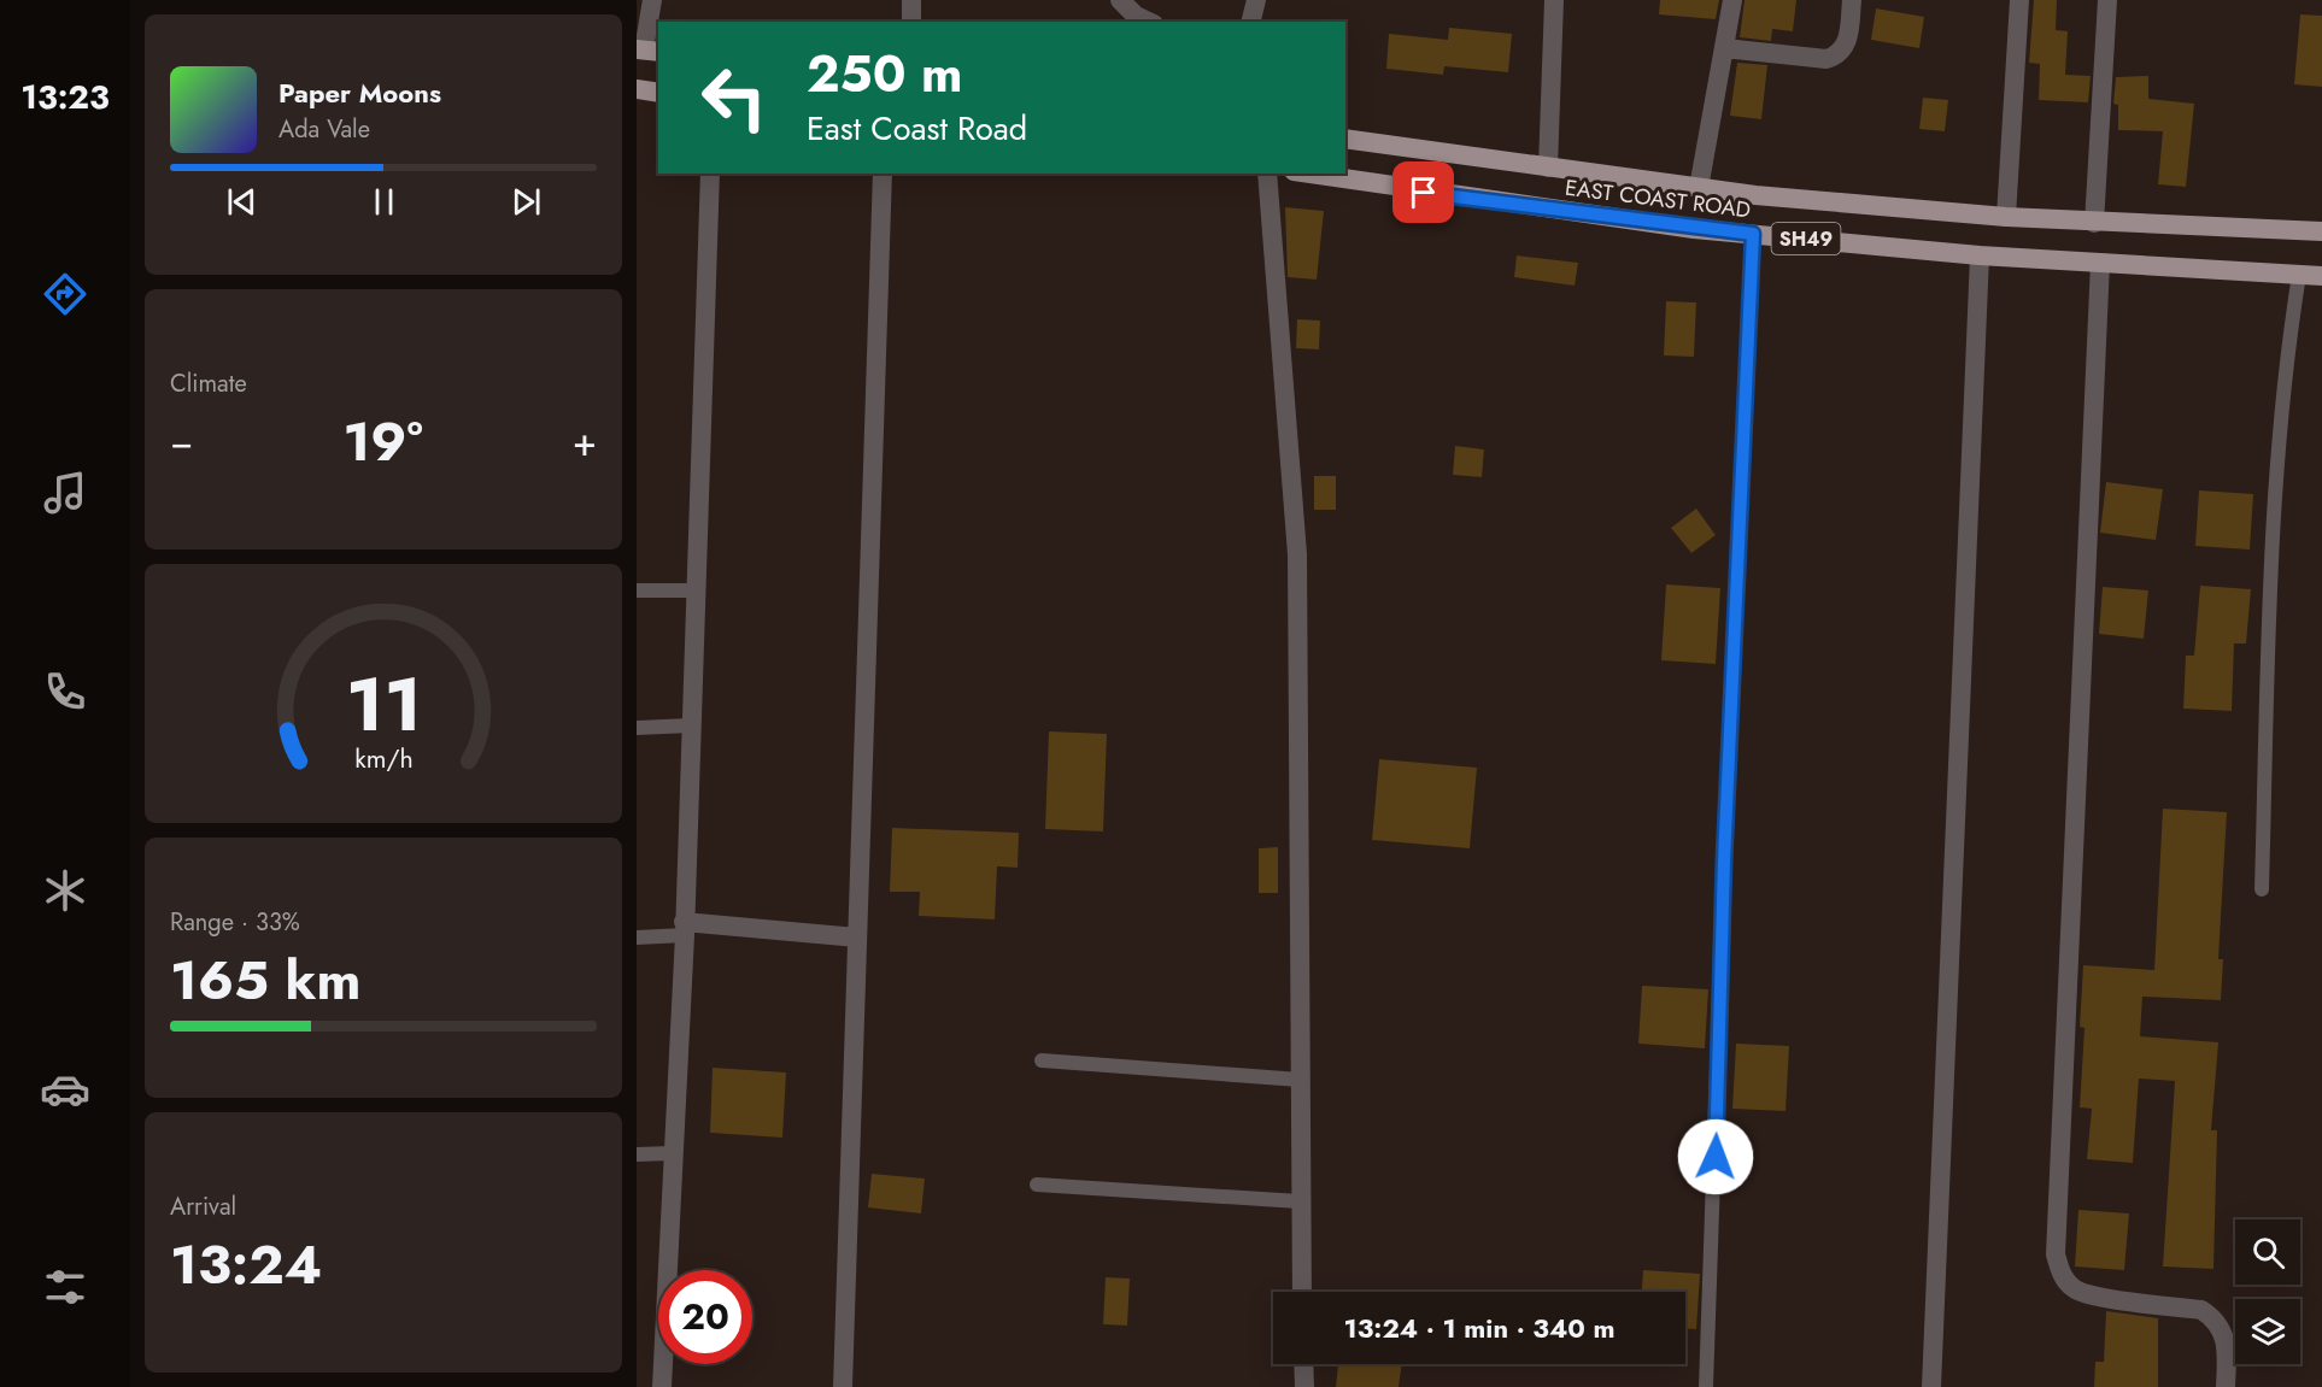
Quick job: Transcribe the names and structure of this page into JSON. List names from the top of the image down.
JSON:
{
  "streets": {
    "main road": ["EAST COAST ROAD", "SH49"]
  },
  "page": {
    "tabs": "13:23",
    "turn": ["250 m", "East Coast Road"],
    "song": ["Paper Moons", "Ada Vale"],
    "tile": [
      "Climate",
      ["Range · 33%", "165 km"],
      ["Arrival", "13:24"]
    ],
    "heat": ["−", "19°", "+"],
    "limit": "20",
    "trip": "13:24 · 1 min · 340 m",
    "gauge": ["11", "km/h"]
  }
}
